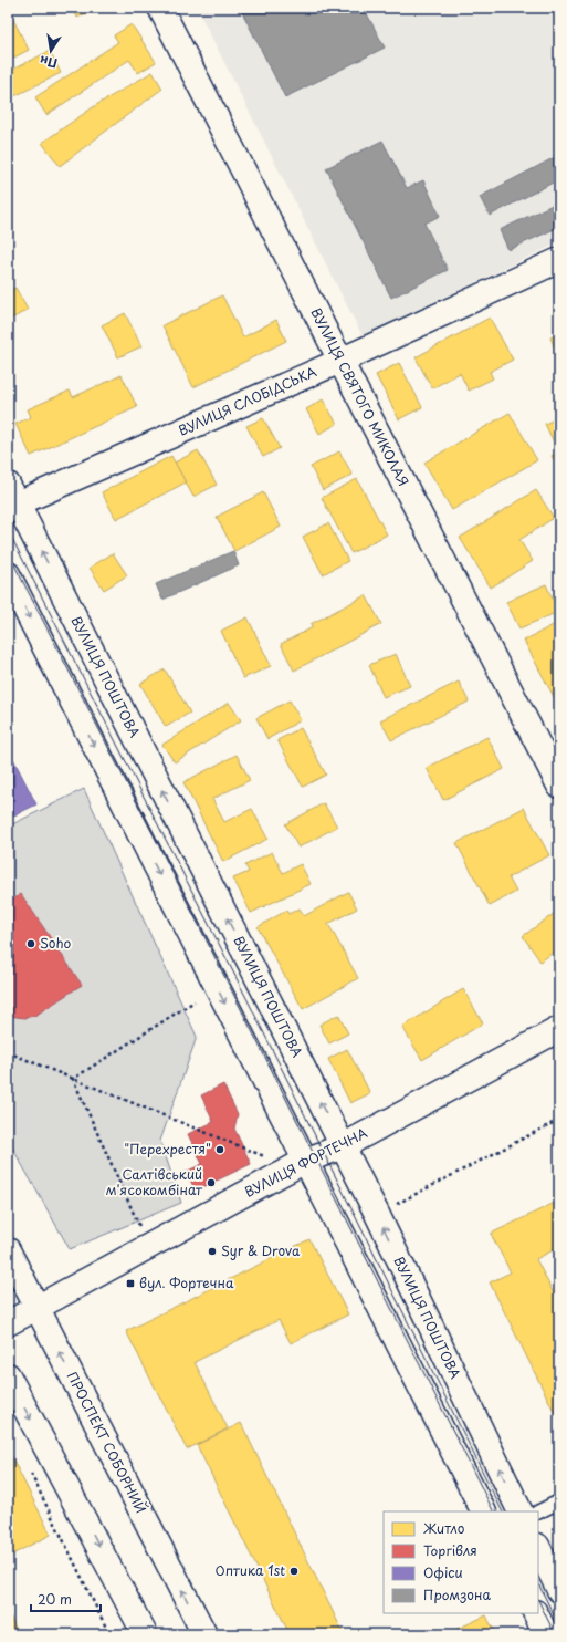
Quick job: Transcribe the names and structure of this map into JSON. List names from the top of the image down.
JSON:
{
  "streets": {
    "street": [
      "ВУЛИЦЯ СВЯТОГО МИКОЛАЯ",
      "ВУЛИЦЯ СЛОБІДСЬКА",
      "ВУЛИЦЯ ПОШТОВА",
      "ВУЛИЦЯ ФОРТЕЧНА",
      "ПРОСПЕКТ СОБОРНИЙ"
    ]
  },
  "crossings": [
    ["ВУЛИЦЯ СВЯТОГО МИКОЛАЯ", "ВУЛИЦЯ СЛОБІДСЬКА"],
    ["ВУЛИЦЯ СЛОБІДСЬКА", "ВУЛИЦЯ ПОШТОВА"],
    ["ВУЛИЦЯ ПОШТОВА", "ВУЛИЦЯ ФОРТЕЧНА"],
    ["ВУЛИЦЯ ФОРТЕЧНА", "ПРОСПЕКТ СОБОРНИЙ"]
  ],
  "places": {
    "other": [
      "Soho",
      "\"Перехрестя\"",
      "Салтівський м'ясокомбінат",
      "Syr & Drova",
      "Оптика 1st"
    ],
    "transit": ["вул. Фортечна"]
  },
  "legend": [
    "Житло",
    "Торгівля",
    "Офіси",
    "Промзона"
  ],
  "scale_bar": "20 m",
  "north": "bottom"
}
